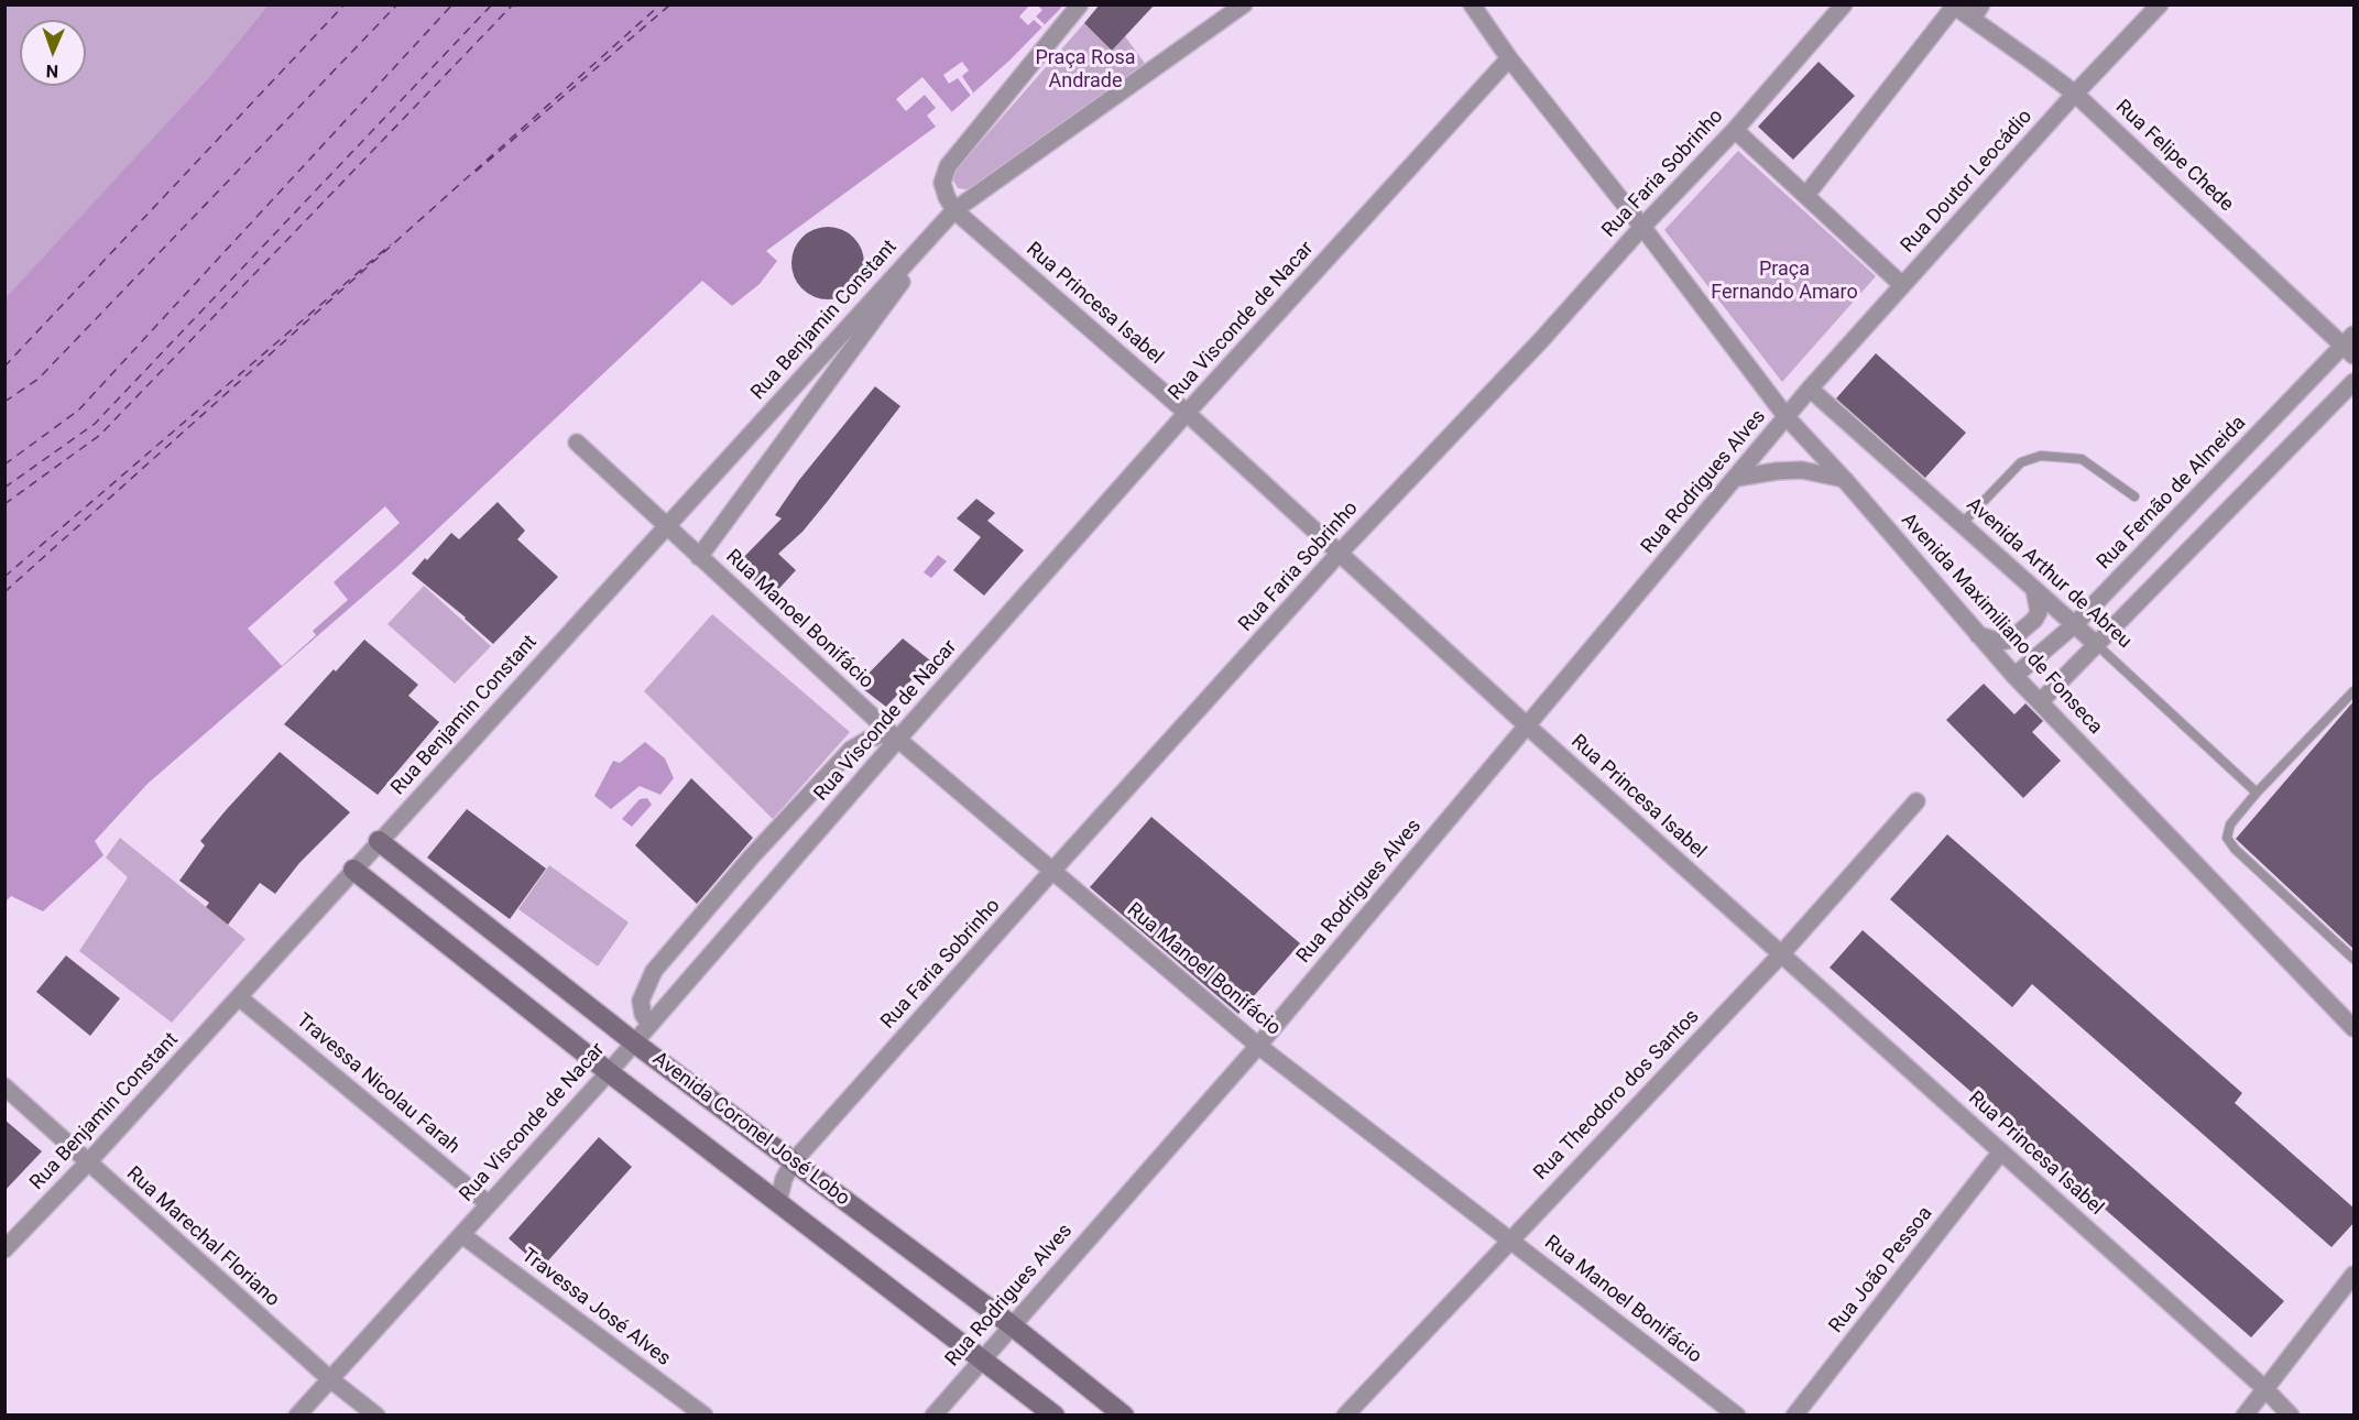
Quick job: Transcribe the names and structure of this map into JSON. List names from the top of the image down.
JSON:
{
  "streets": {
    "street": [
      "Rua Felipe Chede",
      "Rua Faria Sobrinho",
      "Rua Doutor Leocádio",
      "Rua Princesa Isabel",
      "Rua Benjamin Constant",
      "Rua Visconde de Nacar",
      "Rua Rodrigues Alves",
      "Rua Fernão de Almeida",
      "Avenida Arthur de Abreu",
      "Rua Manoel Bonifácio",
      "Avenida Maximiliano de Fonseca",
      "Travessa Nicolau Farah",
      "Rua Theodoro dos Santos",
      "Avenida Coronel José Lobo",
      "Rua Marechal Floriano",
      "Rua João Pessoa",
      "Travessa José Alves"
    ]
  },
  "crossings": [
    ["Rua Felipe Chede", "Rua Doutor Leocádio"],
    ["Rua Felipe Chede", "Rua Fernão de Almeida"],
    ["Rua Faria Sobrinho", "Rua Princesa Isabel"],
    ["Rua Faria Sobrinho", "Rua Manoel Bonifácio"],
    ["Rua Faria Sobrinho", "Avenida Maximiliano de Fonseca"],
    ["Rua Faria Sobrinho", "Avenida Coronel José Lobo"],
    ["Rua Doutor Leocádio", "Rua Rodrigues Alves"],
    ["Rua Doutor Leocádio", "Avenida Arthur de Abreu"],
    ["Rua Princesa Isabel", "Rua Benjamin Constant"],
    ["Rua Princesa Isabel", "Rua Visconde de Nacar"],
    ["Rua Princesa Isabel", "Rua Rodrigues Alves"],
    ["Rua Princesa Isabel", "Rua Theodoro dos Santos"],
    ["Rua Princesa Isabel", "Rua João Pessoa"],
    ["Rua Benjamin Constant", "Rua Manoel Bonifácio"],
    ["Rua Benjamin Constant", "Travessa Nicolau Farah"],
    ["Rua Benjamin Constant", "Avenida Coronel José Lobo"],
    ["Rua Benjamin Constant", "Rua Marechal Floriano"],
    ["Rua Visconde de Nacar", "Rua Manoel Bonifácio"],
    ["Rua Visconde de Nacar", "Avenida Maximiliano de Fonseca"],
    ["Rua Visconde de Nacar", "Travessa Nicolau Farah"],
    ["Rua Visconde de Nacar", "Avenida Coronel José Lobo"],
    ["Rua Visconde de Nacar", "Rua Marechal Floriano"],
    ["Rua Visconde de Nacar", "Travessa José Alves"],
    ["Rua Rodrigues Alves", "Avenida Arthur de Abreu"],
    ["Rua Rodrigues Alves", "Rua Manoel Bonifácio"],
    ["Rua Rodrigues Alves", "Avenida Maximiliano de Fonseca"],
    ["Rua Rodrigues Alves", "Avenida Coronel José Lobo"],
    ["Rua Fernão de Almeida", "Avenida Arthur de Abreu"],
    ["Rua Fernão de Almeida", "Avenida Maximiliano de Fonseca"],
    ["Rua Manoel Bonifácio", "Rua Theodoro dos Santos"]
  ],
  "parks": ["Praça Rosa Andrade", "Praça Fernando Amaro"],
  "north": "bottom"
}
